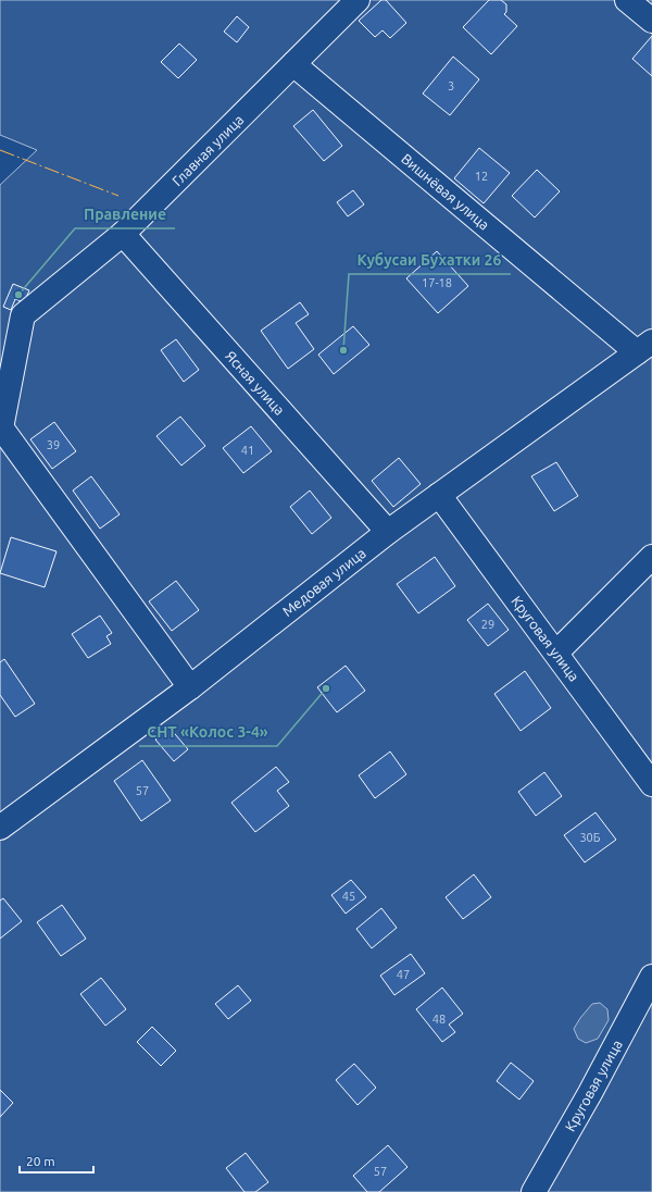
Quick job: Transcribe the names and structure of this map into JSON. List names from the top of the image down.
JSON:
{
  "streets": {
    "street": [
      "Главная улица",
      "Вишнёвая улица",
      "Ясная улица",
      "Медовая улица",
      "Круговая улица"
    ]
  },
  "crossings": [
    ["Главная улица", "Вишнёвая улица"],
    ["Главная улица", "Ясная улица"],
    ["Вишнёвая улица", "Медовая улица"],
    ["Ясная улица", "Медовая улица"],
    ["Медовая улица", "Круговая улица"]
  ],
  "places": ["Правление", "Кубусаи Бухатки 26", "СНТ «Колос 3-4»"],
  "house_numbers": [
    "3",
    "12",
    "17-18",
    "39",
    "41",
    "29",
    "57",
    "30Б",
    "45",
    "47",
    "48",
    "57"
  ],
  "scale_bar": "20 m"
}
